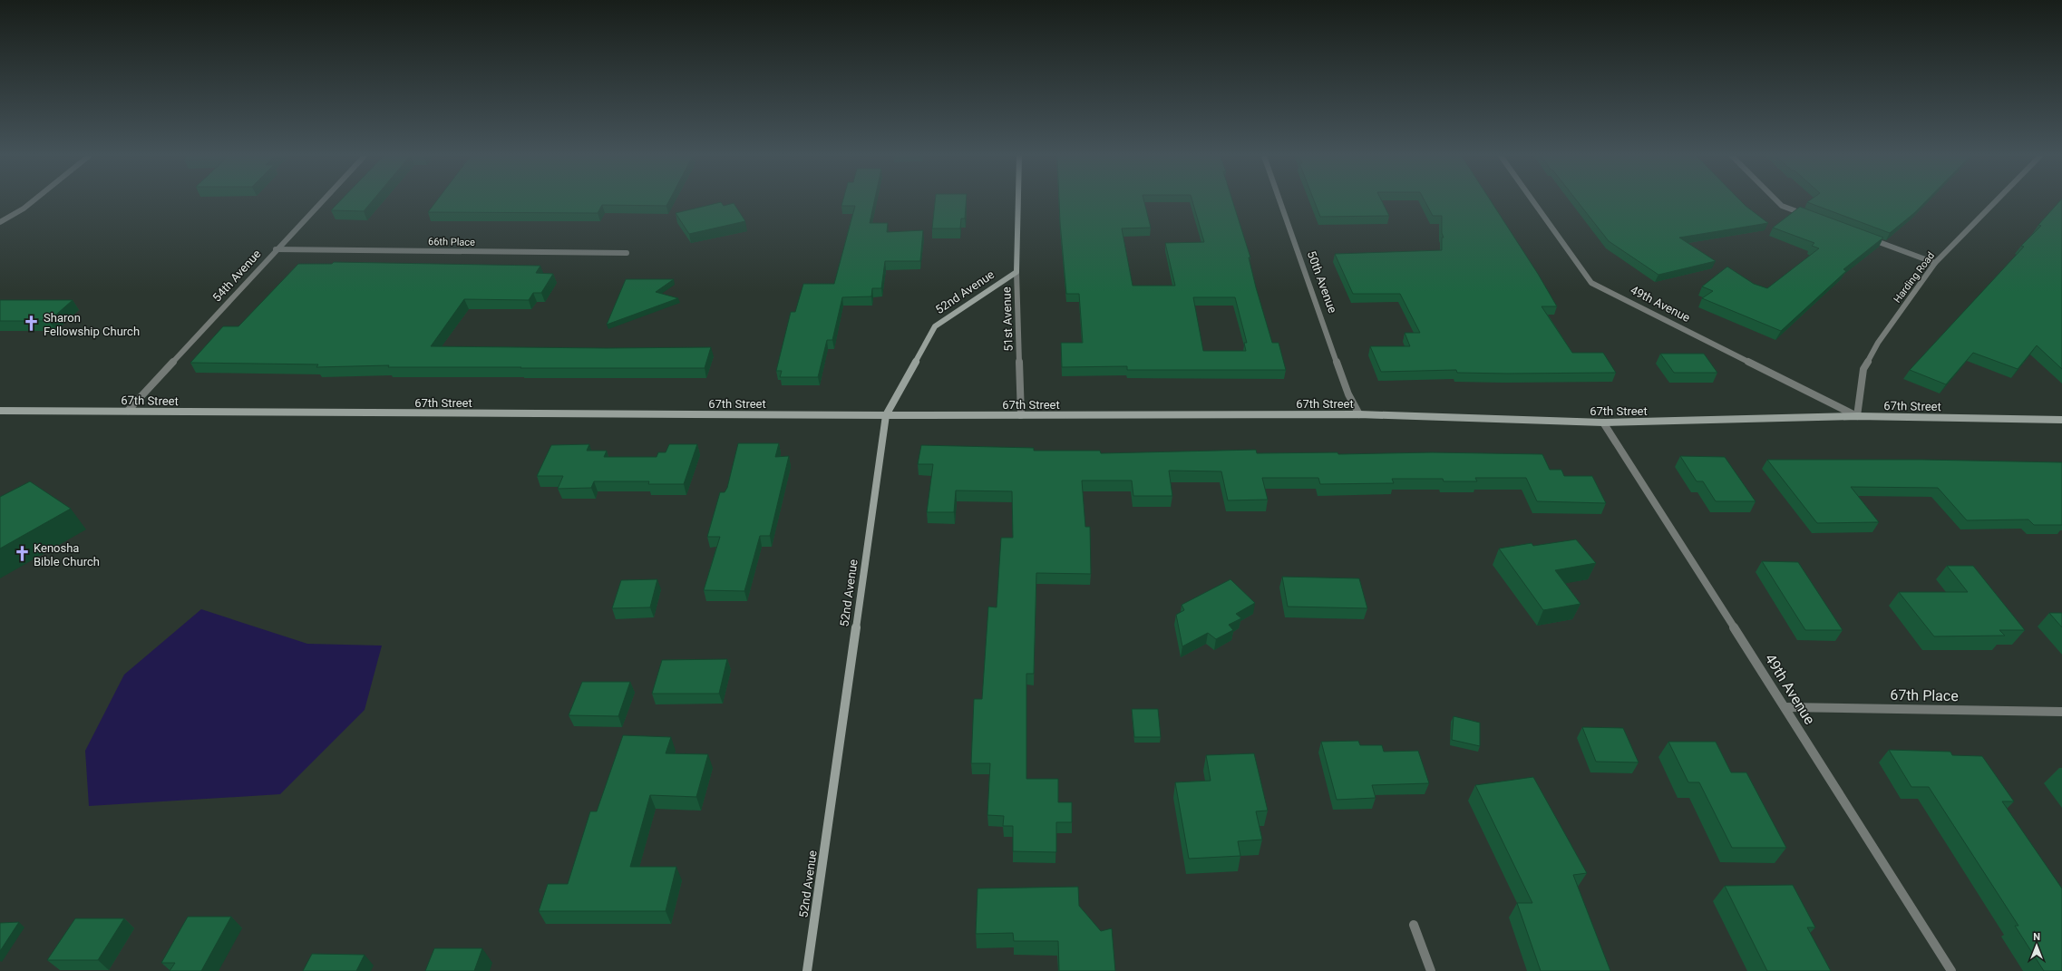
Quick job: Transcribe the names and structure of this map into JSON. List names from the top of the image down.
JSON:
{
  "streets": {
    "street": [
      "66th Place",
      "54th Avenue",
      "Harding Road",
      "50th Avenue",
      "52nd Avenue",
      "49th Avenue",
      "51st Avenue",
      "67th Street",
      "67th Place"
    ]
  },
  "crossings": [
    ["66th Place", "54th Avenue"],
    ["54th Avenue", "67th Street"],
    ["Harding Road", "49th Avenue"],
    ["Harding Road", "67th Street"],
    ["50th Avenue", "67th Street"],
    ["52nd Avenue", "51st Avenue"],
    ["52nd Avenue", "67th Street"],
    ["49th Avenue", "67th Street"],
    ["49th Avenue", "67th Place"],
    ["51st Avenue", "67th Street"]
  ],
  "places": {
    "church": ["Sharon Fellowship Church", "Kenosha Bible Church"]
  },
  "north": "top"
}
